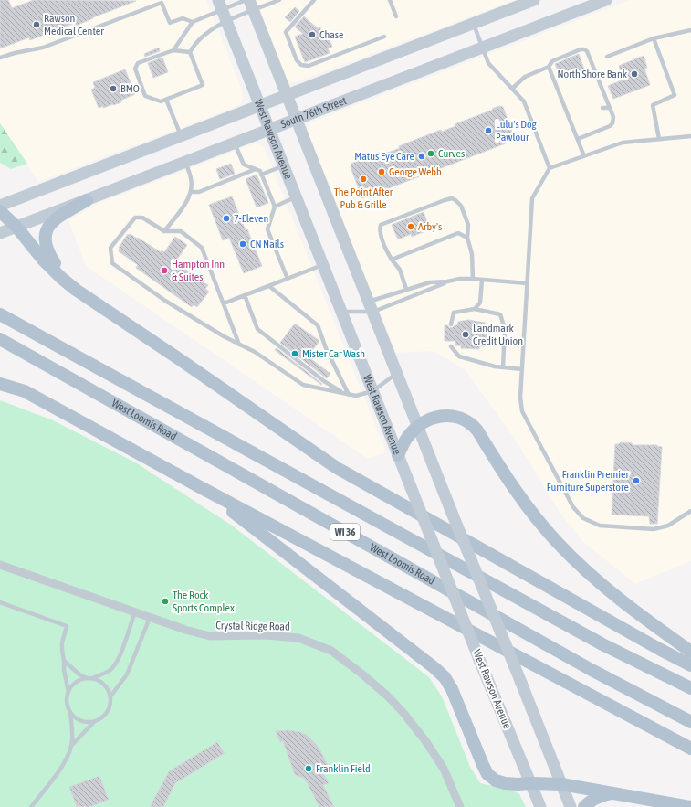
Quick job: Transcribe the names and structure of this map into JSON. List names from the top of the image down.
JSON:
{
  "streets": {
    "main road": [
      "South 76th Street",
      "West Rawson Avenue",
      "West Loomis Road",
      "WI 36"
    ],
    "street": ["Crystal Ridge Road"]
  },
  "crossings": [
    ["South 76th Street", "West Rawson Avenue"]
  ],
  "places": [
    "Rawson Medical Center",
    "Chase",
    "North Shore Bank",
    "BMO",
    "Lulu's Dog Pawlour",
    "Curves",
    "Matus Eye Care",
    "George Webb",
    "The Point After Pub & Grille",
    "7-Eleven",
    "Arby's",
    "CN Nails",
    "Hampton Inn & Suites",
    "Landmark Credit Union",
    "Mister Car Wash",
    "Franklin Premier Furniture Superstore",
    "The Rock Sports Complex",
    "Franklin Field"
  ]
}
